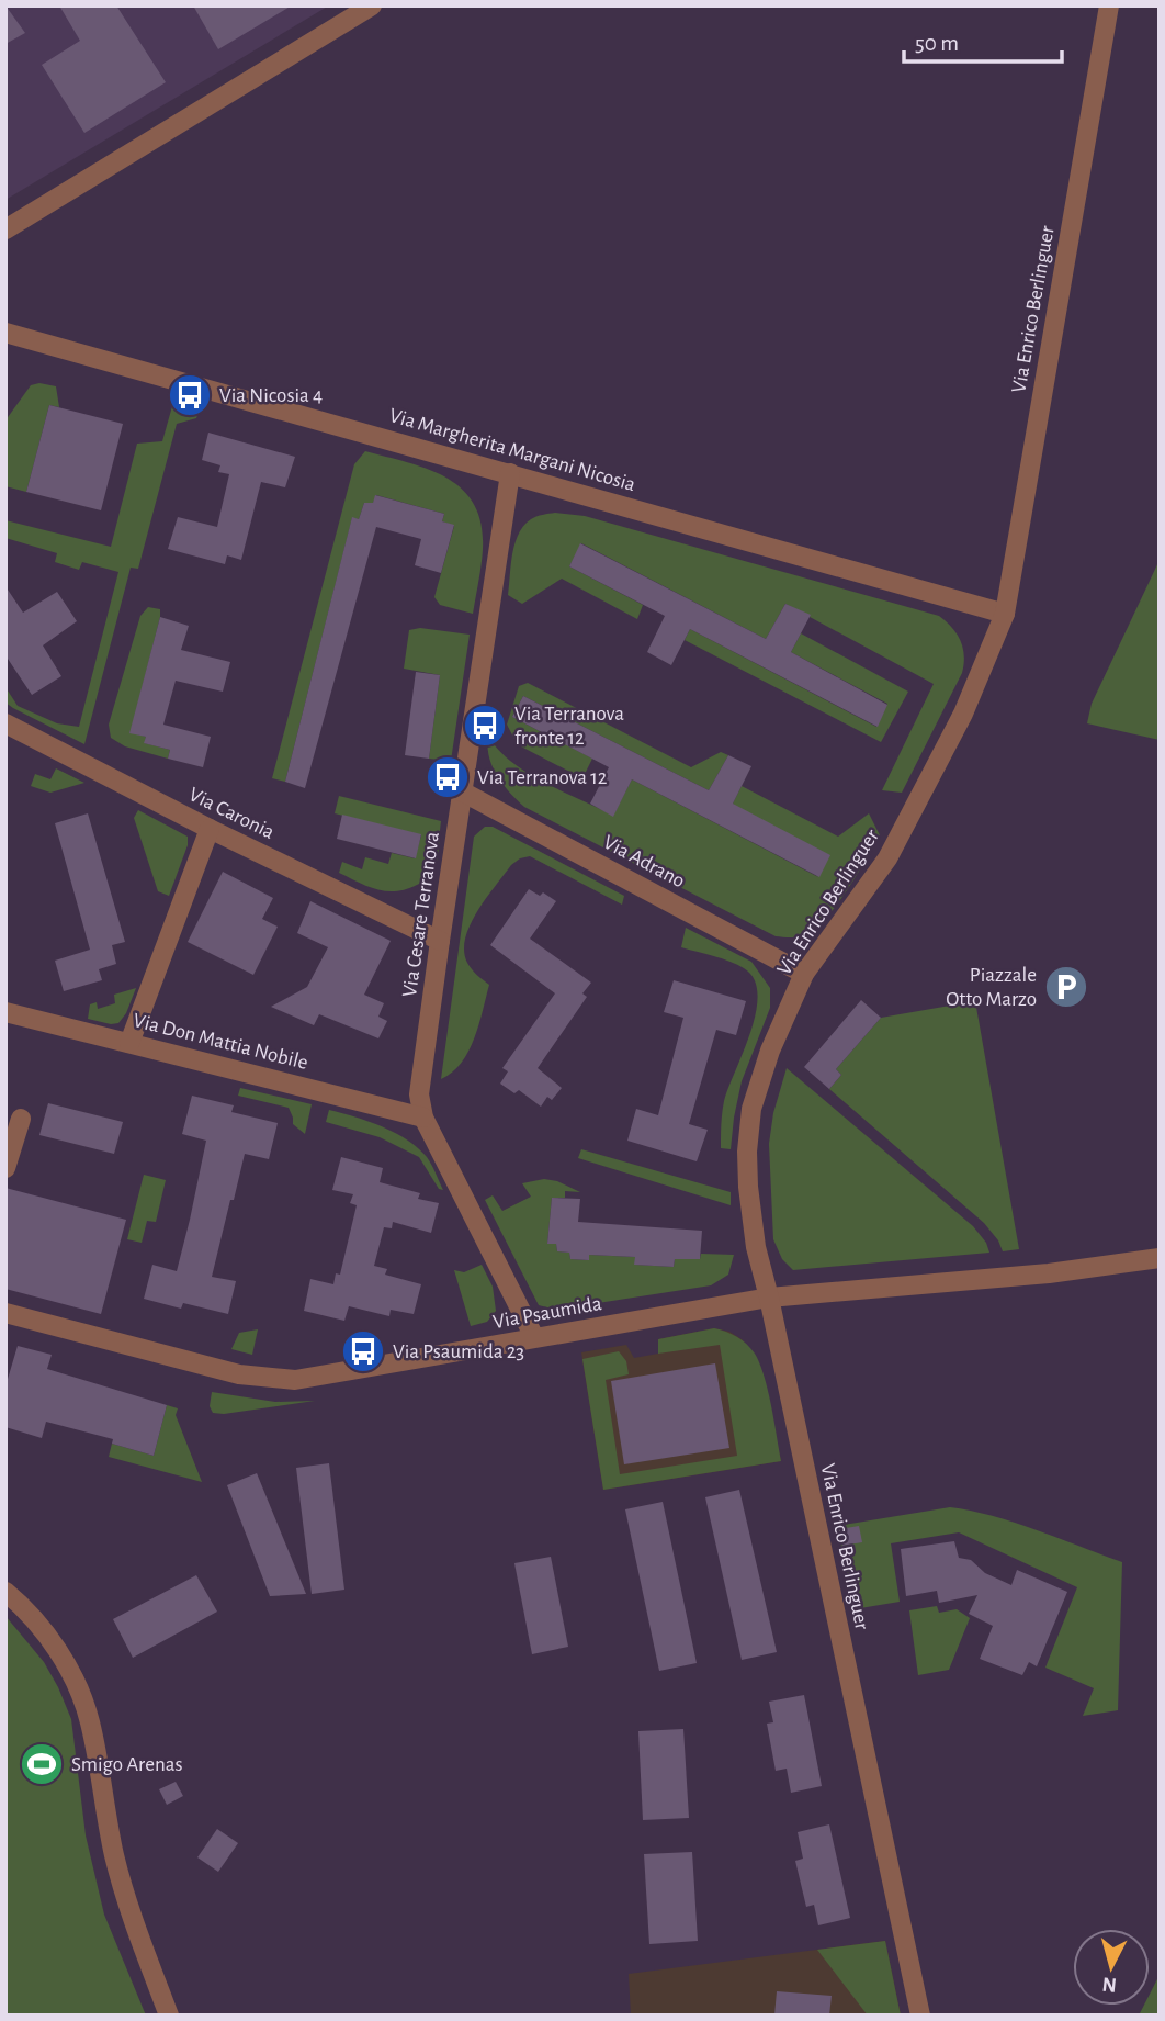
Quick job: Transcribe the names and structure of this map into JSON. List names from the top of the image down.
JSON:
{
  "streets": {
    "street": [
      "Via Enrico Berlinguer",
      "Via Margherita Margani Nicosia",
      "Via Caronia",
      "Via Adrano",
      "Via Cesare Terranova",
      "Via Don Mattia Nobile",
      "Via Psaumida"
    ]
  },
  "crossings": [
    ["Via Enrico Berlinguer", "Via Margherita Margani Nicosia"],
    ["Via Enrico Berlinguer", "Via Adrano"],
    ["Via Enrico Berlinguer", "Via Psaumida"],
    ["Via Margherita Margani Nicosia", "Via Cesare Terranova"],
    ["Via Caronia", "Via Cesare Terranova"],
    ["Via Adrano", "Via Cesare Terranova"],
    ["Via Cesare Terranova", "Via Don Mattia Nobile"],
    ["Via Cesare Terranova", "Via Psaumida"]
  ],
  "places": {
    "bus stop": [
      "Via Nicosia 4",
      "Via Terranova fronte 12",
      "Via Terranova 12",
      "Via Psaumida 23"
    ],
    "parking": ["Piazzale Otto Marzo"],
    "sports": ["Smigo Arenas"]
  },
  "scale_bar": "50 m",
  "north": "bottom"
}
